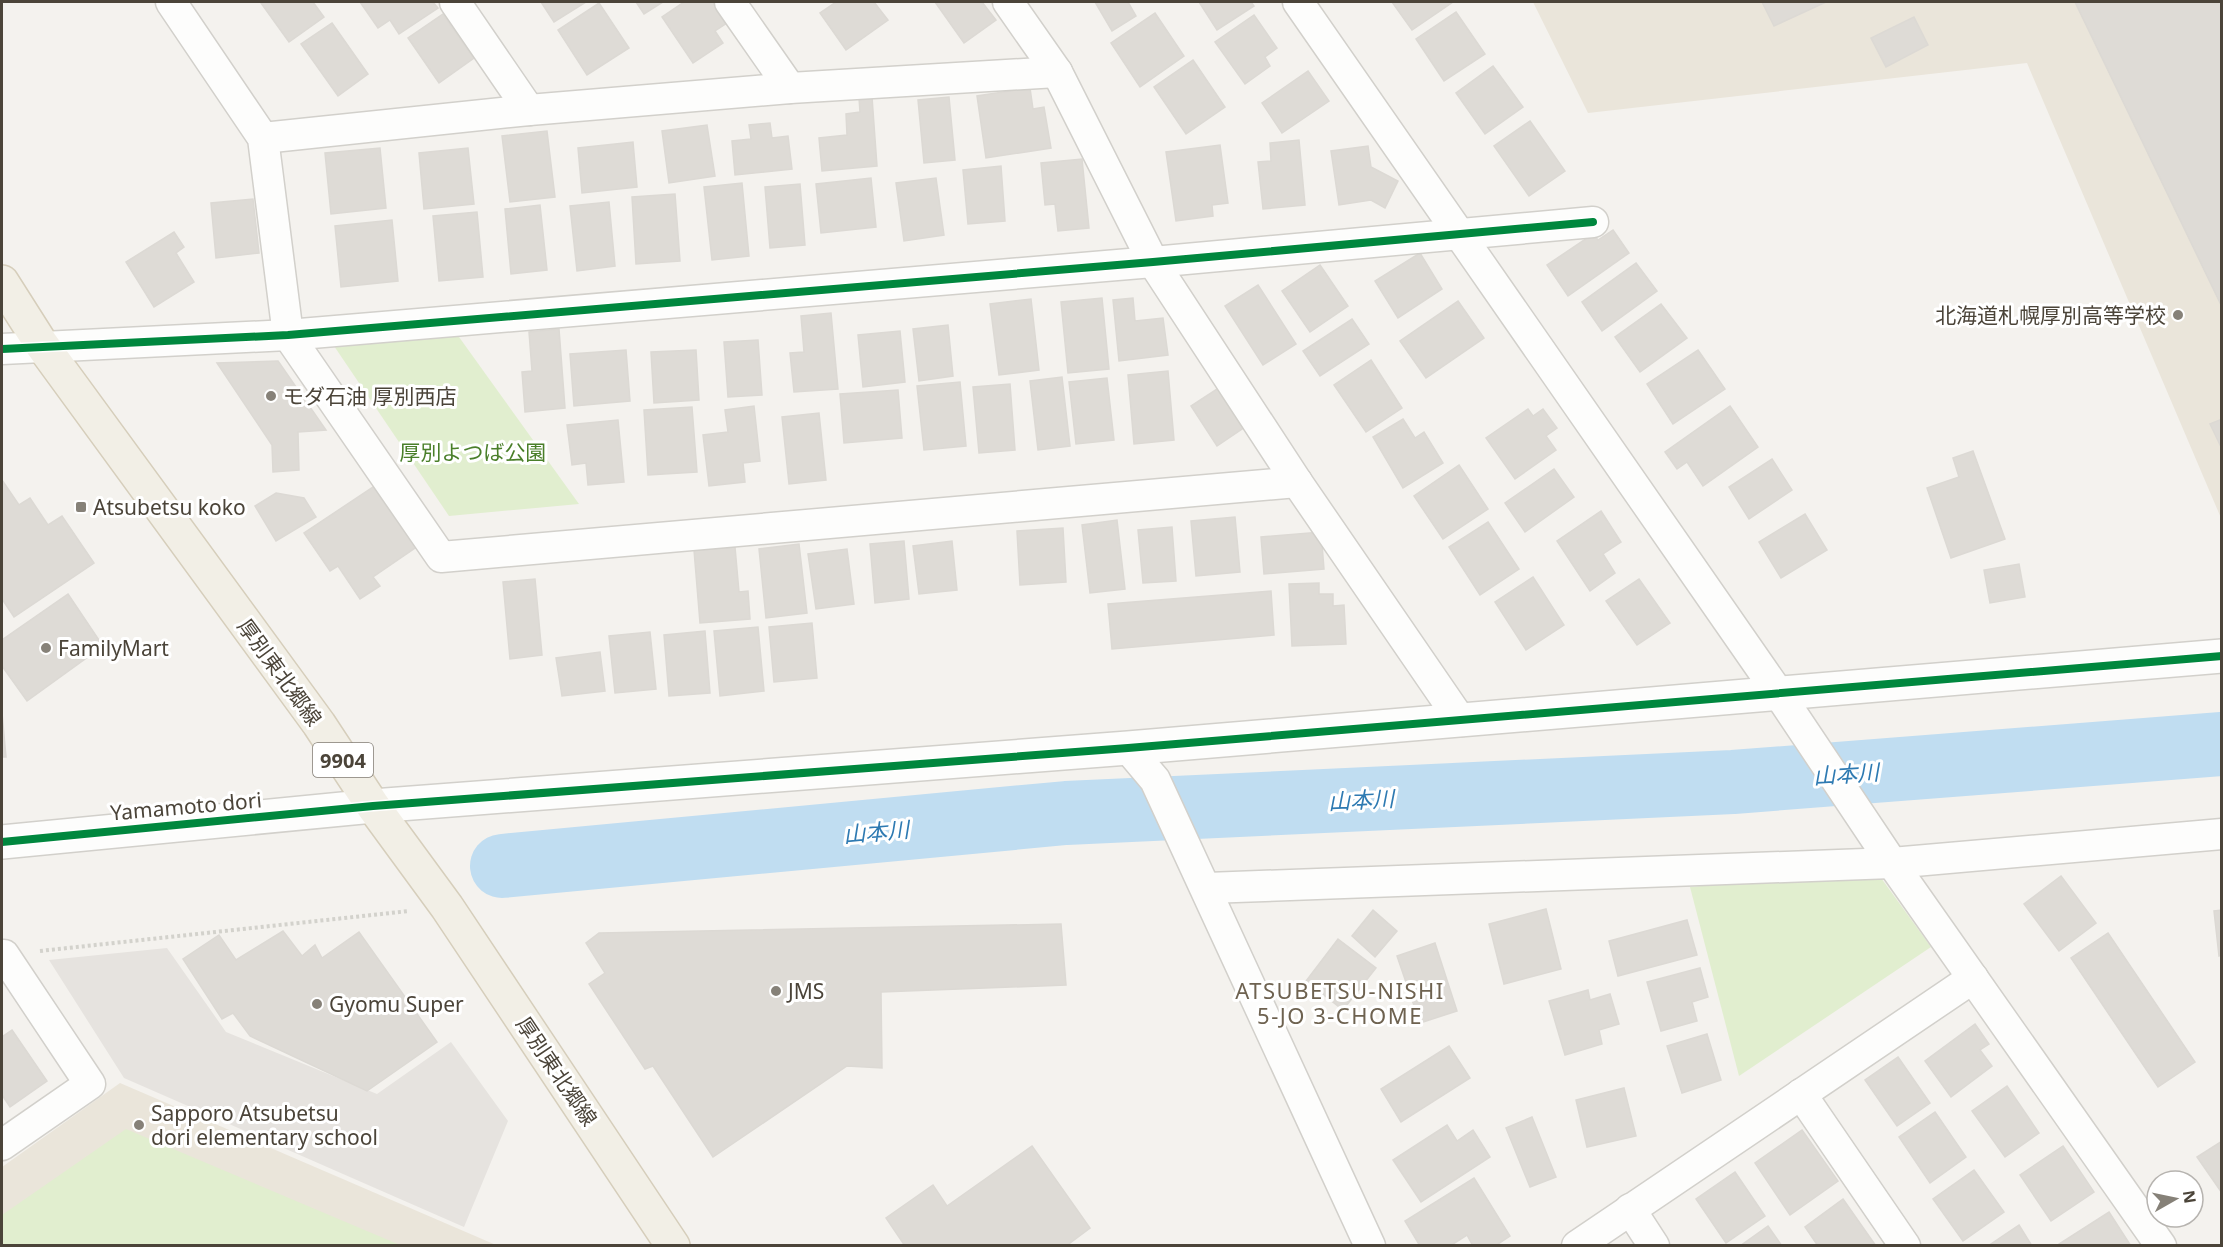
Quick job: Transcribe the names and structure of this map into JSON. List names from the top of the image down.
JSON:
{
  "streets": {
    "main road": ["厚別東北郷線", "9904"],
    "street": ["Yamamoto dori"]
  },
  "crossings": [
    ["厚別東北郷線", "Yamamoto dori"]
  ],
  "districts": ["ATSUBETSU-NISHI 5-JO 3-CHOME"],
  "water": ["山本川"],
  "parks": ["厚別よつば公園"],
  "places": {
    "other": [
      "北海道札幌厚別高等学校",
      "モダ石油 厚別西店",
      "FamilyMart",
      "JMS",
      "Gyomu Super",
      "Sapporo Atsubetsu dori elementary school"
    ],
    "transit": ["Atsubetsu koko"]
  },
  "north": "right"
}
